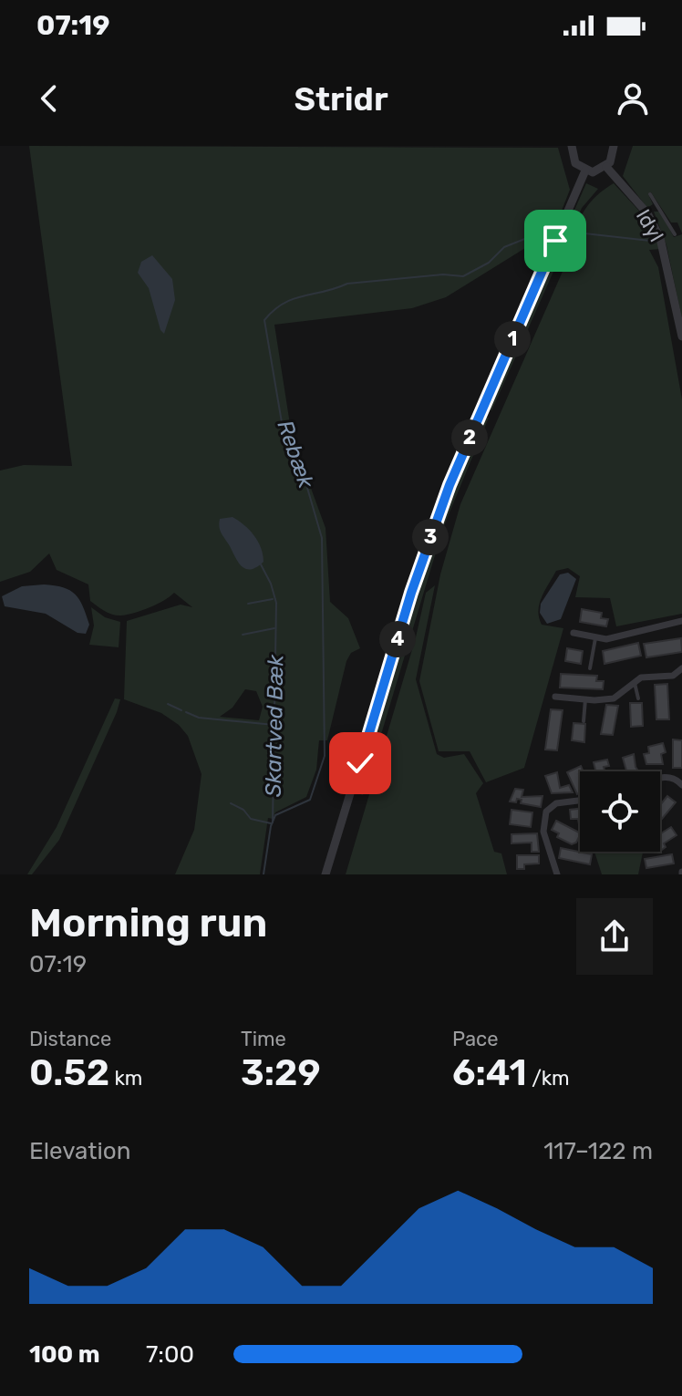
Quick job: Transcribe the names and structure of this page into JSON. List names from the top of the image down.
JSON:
{
  "streets": {
    "street": ["Idyl"]
  },
  "water": ["Rebæk", "Skartved Bæk"],
  "page": {
    "status": "07:19",
    "header": "Stridr",
    "pins": [
      "1",
      "2",
      "3",
      "4"
    ],
    "heading": ["Morning run", "07:19"],
    "stats": [
      ["Distance", "0.52 km"],
      ["Time", "3:29"],
      ["Pace", "6:41 /km"]
    ],
    "chart": ["Elevation", "117–122 m"],
    "list": [
      {
        "name": "100 m",
        "note": "7:00"
      }
    ]
  }
}
